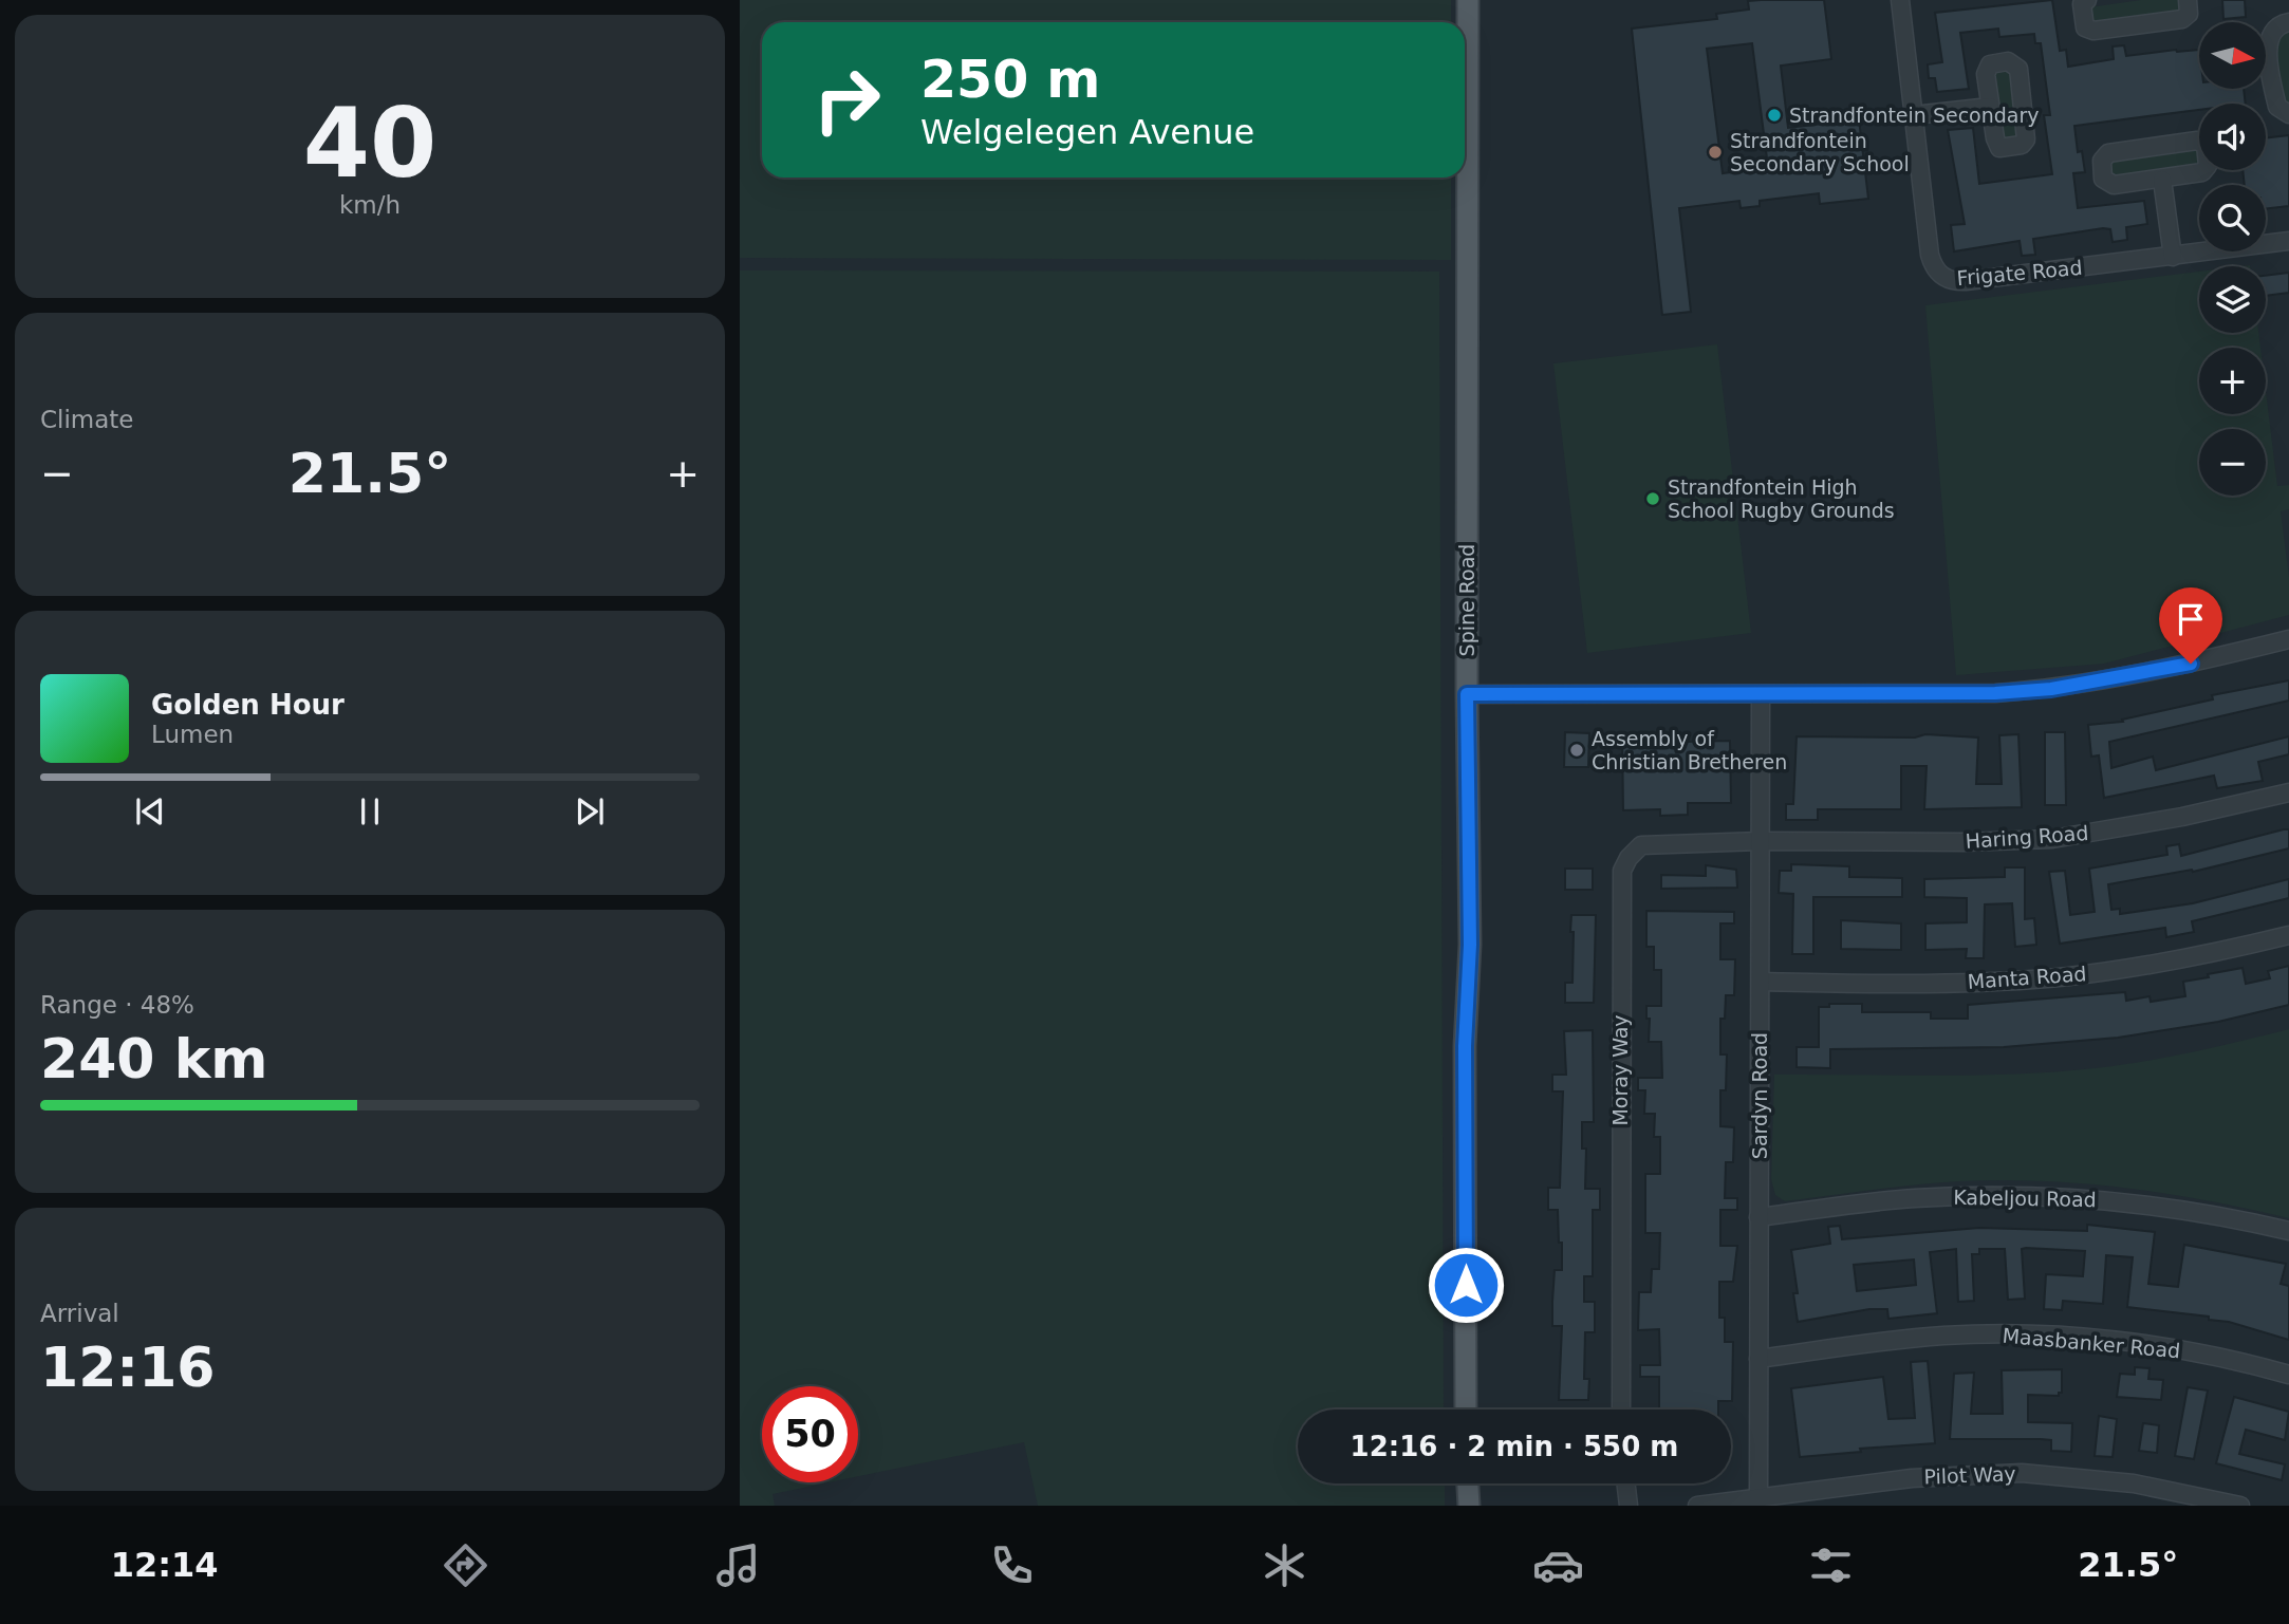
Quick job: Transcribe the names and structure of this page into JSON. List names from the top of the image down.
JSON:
{
  "streets": {
    "main road": ["Spine Road"],
    "street": [
      "Frigate Road",
      "Haring Road",
      "Manta Road",
      "Moray Way",
      "Sardyn Road",
      "Kabeljou Road",
      "Maasbanker Road",
      "Pilot Way"
    ]
  },
  "crossings": [
    ["Haring Road", "Moray Way"],
    ["Haring Road", "Sardyn Road"],
    ["Manta Road", "Sardyn Road"],
    ["Moray Way", "Sardyn Road"],
    ["Sardyn Road", "Kabeljou Road"],
    ["Sardyn Road", "Maasbanker Road"],
    ["Sardyn Road", "Pilot Way"]
  ],
  "places": [
    "Strandfontein Secondary",
    "Strandfontein Secondary School",
    "Strandfontein High School Rugby Grounds",
    "Assembly of Christian Bretheren"
  ],
  "north": "right",
  "page": {
    "tile": [
      ["40", "km/h"],
      "Climate",
      ["Range · 48%", "240 km"],
      ["Arrival", "12:16"]
    ],
    "map_buttons": ["+", "−"],
    "turn": ["250 m", "Welgelegen Avenue"],
    "heat": ["−", "21.5°", "+"],
    "song": ["Golden Hour", "Lumen"],
    "limit": "50",
    "trip": "12:16 · 2 min · 550 m",
    "tabs": ["12:14", "21.5°"]
  }
}
